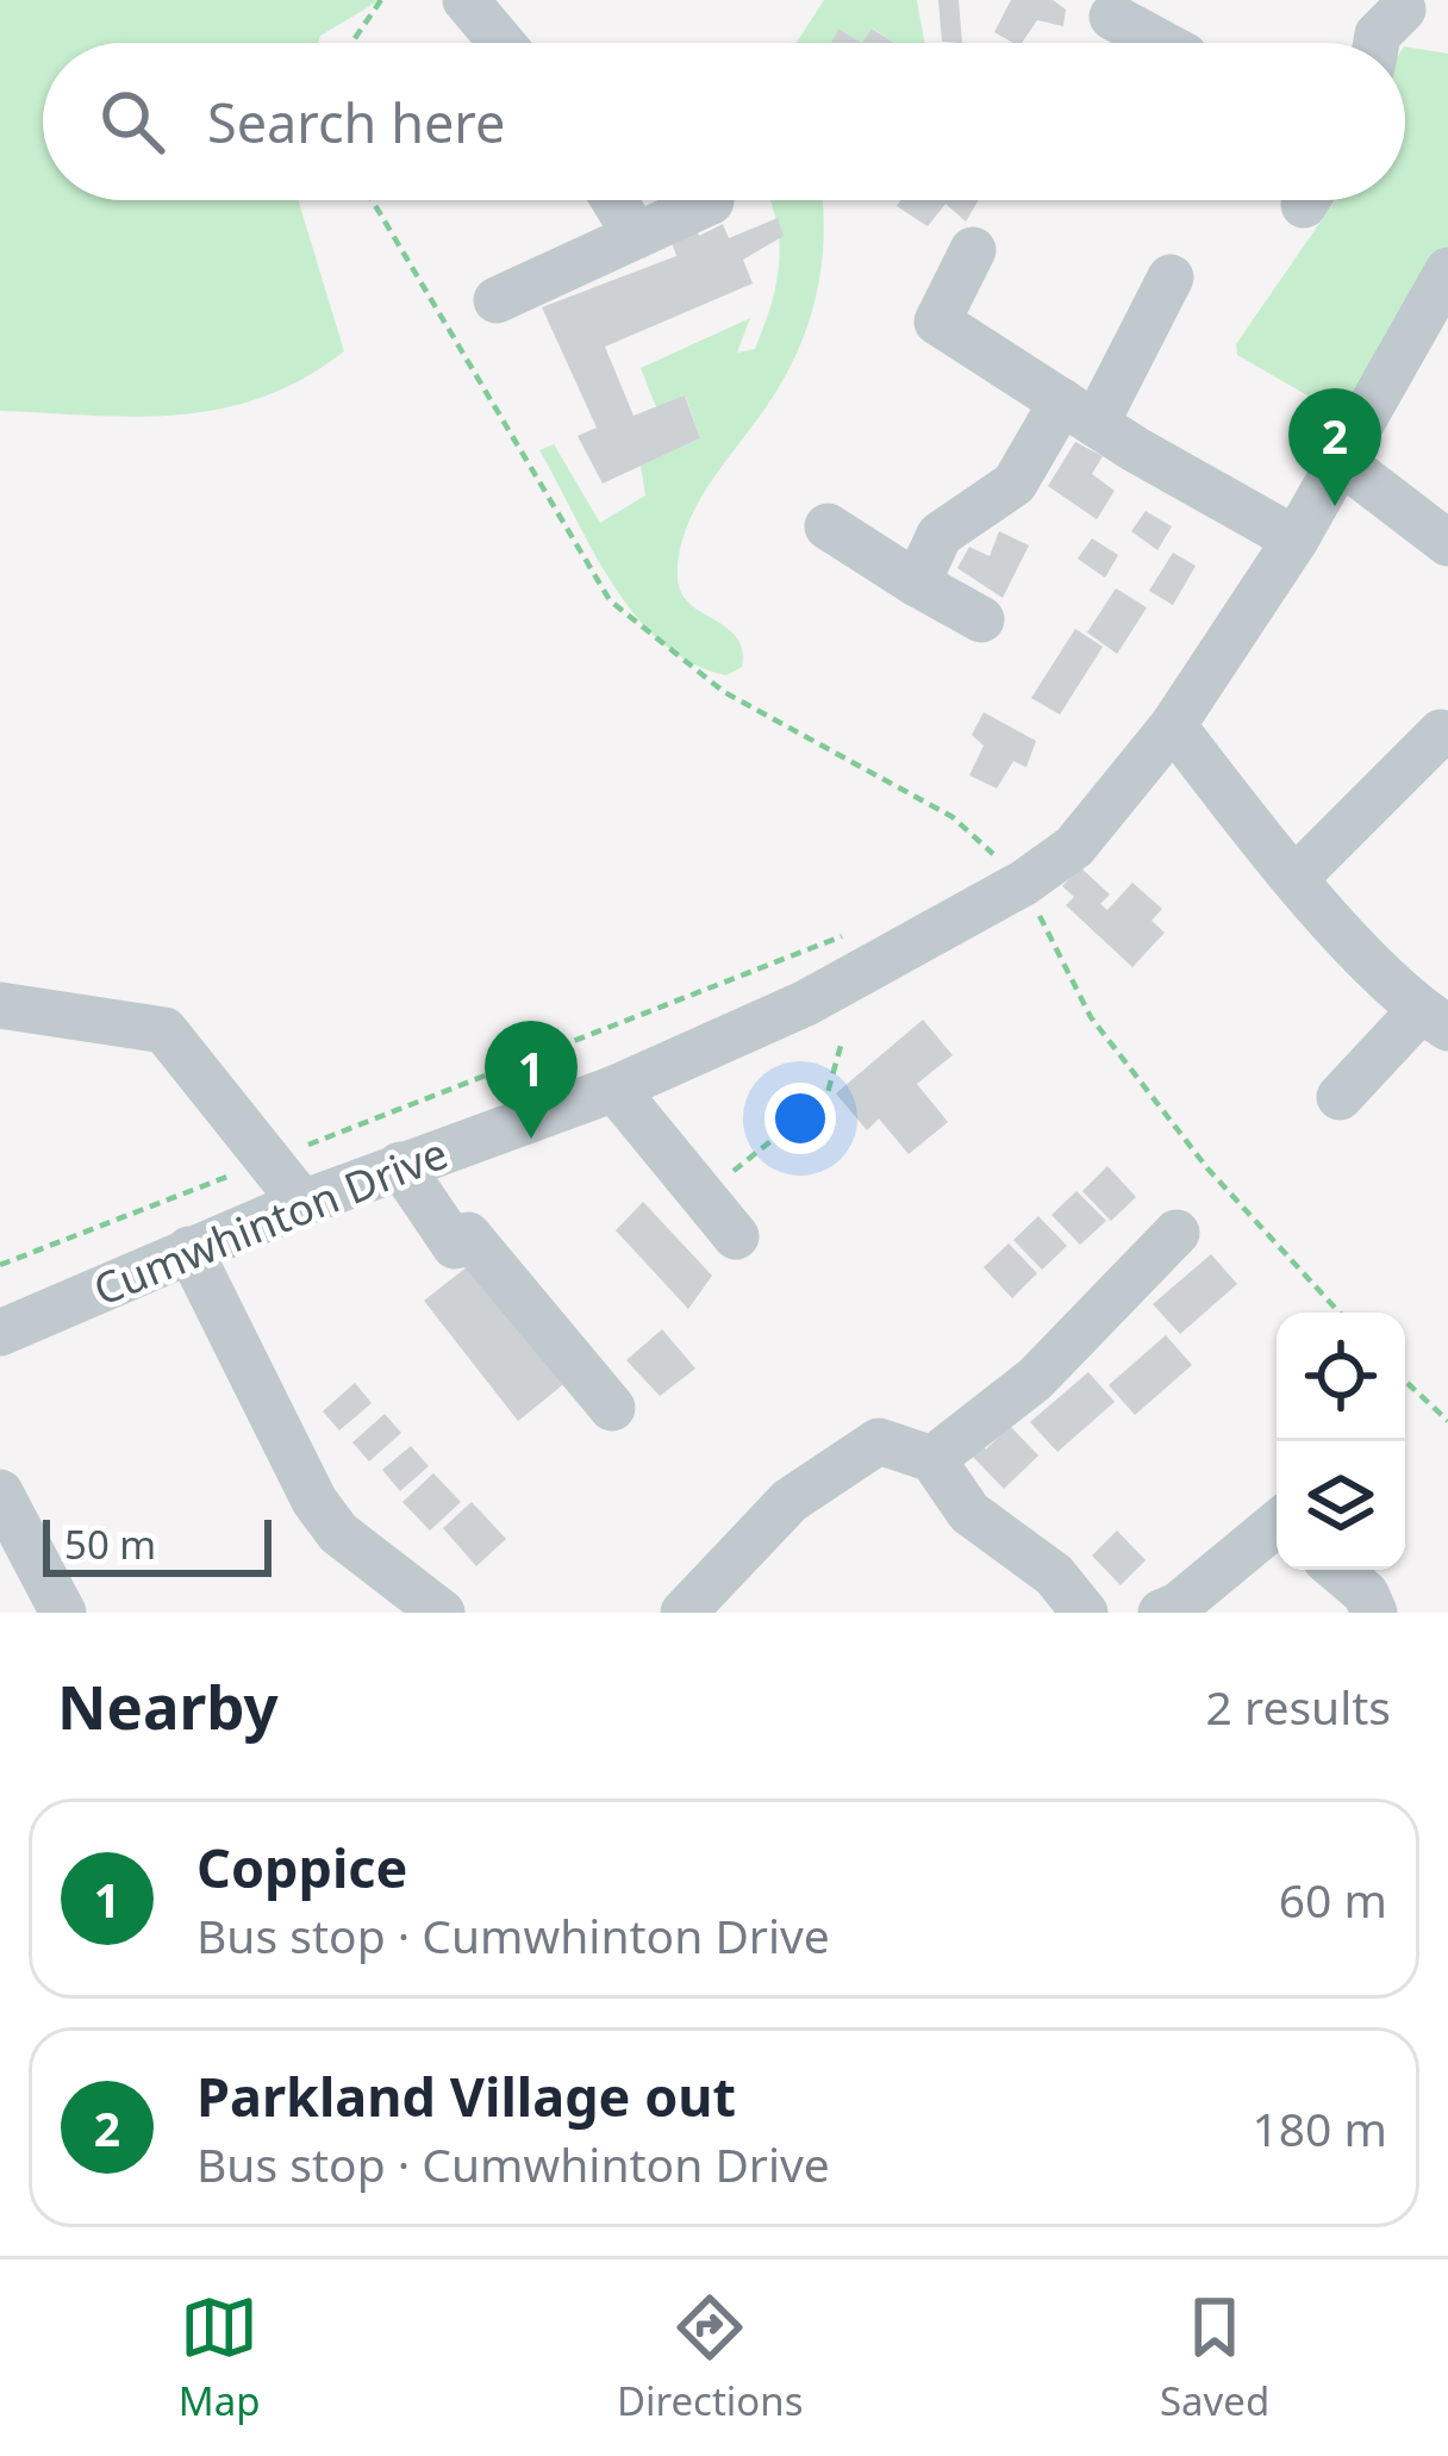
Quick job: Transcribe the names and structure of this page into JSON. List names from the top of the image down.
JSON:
{
  "streets": {
    "street": ["Cumwhinton Drive"]
  },
  "scale_bar": "50 m",
  "page": {
    "search": "Search here",
    "pins": ["2", "1"],
    "scale": "50 m",
    "heading": ["Nearby", "2 results"],
    "list": [
      {
        "mark": "1",
        "name": "Coppice",
        "note": "Bus stop · Cumwhinton Drive",
        "value": "60 m"
      },
      {
        "mark": "2",
        "name": "Parkland Village out",
        "note": "Bus stop · Cumwhinton Drive",
        "value": "180 m"
      }
    ],
    "nav": ["Map", "Directions", "Saved"]
  }
}
